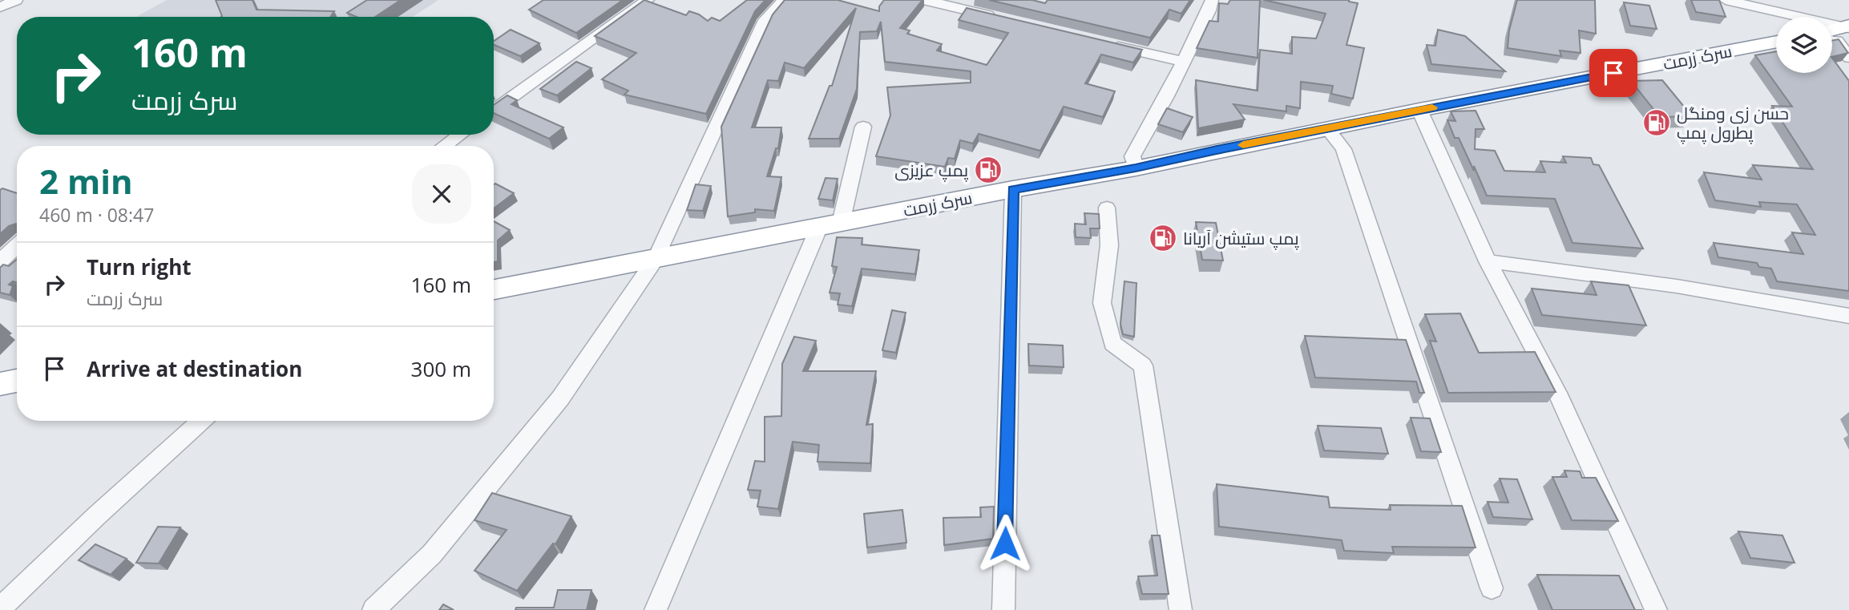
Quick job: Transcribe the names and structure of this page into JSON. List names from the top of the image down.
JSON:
{
  "streets": {
    "highway": ["سرک زرمت"]
  },
  "places": {
    "fuel station": ["حسن زی ومنگل پطرول پمپ", "پمپ عزیزی", "پمپ ستیشن آریانا"]
  },
  "page": {
    "turn": ["160 m", "سرک زرمت"],
    "heading": ["2 min", "460 m · 08:47"],
    "list": [
      {
        "name": "Turn right",
        "note": "سرک زرمت",
        "value": "160 m"
      },
      {
        "name": "Arrive at destination",
        "value": "300 m"
      }
    ]
  }
}
